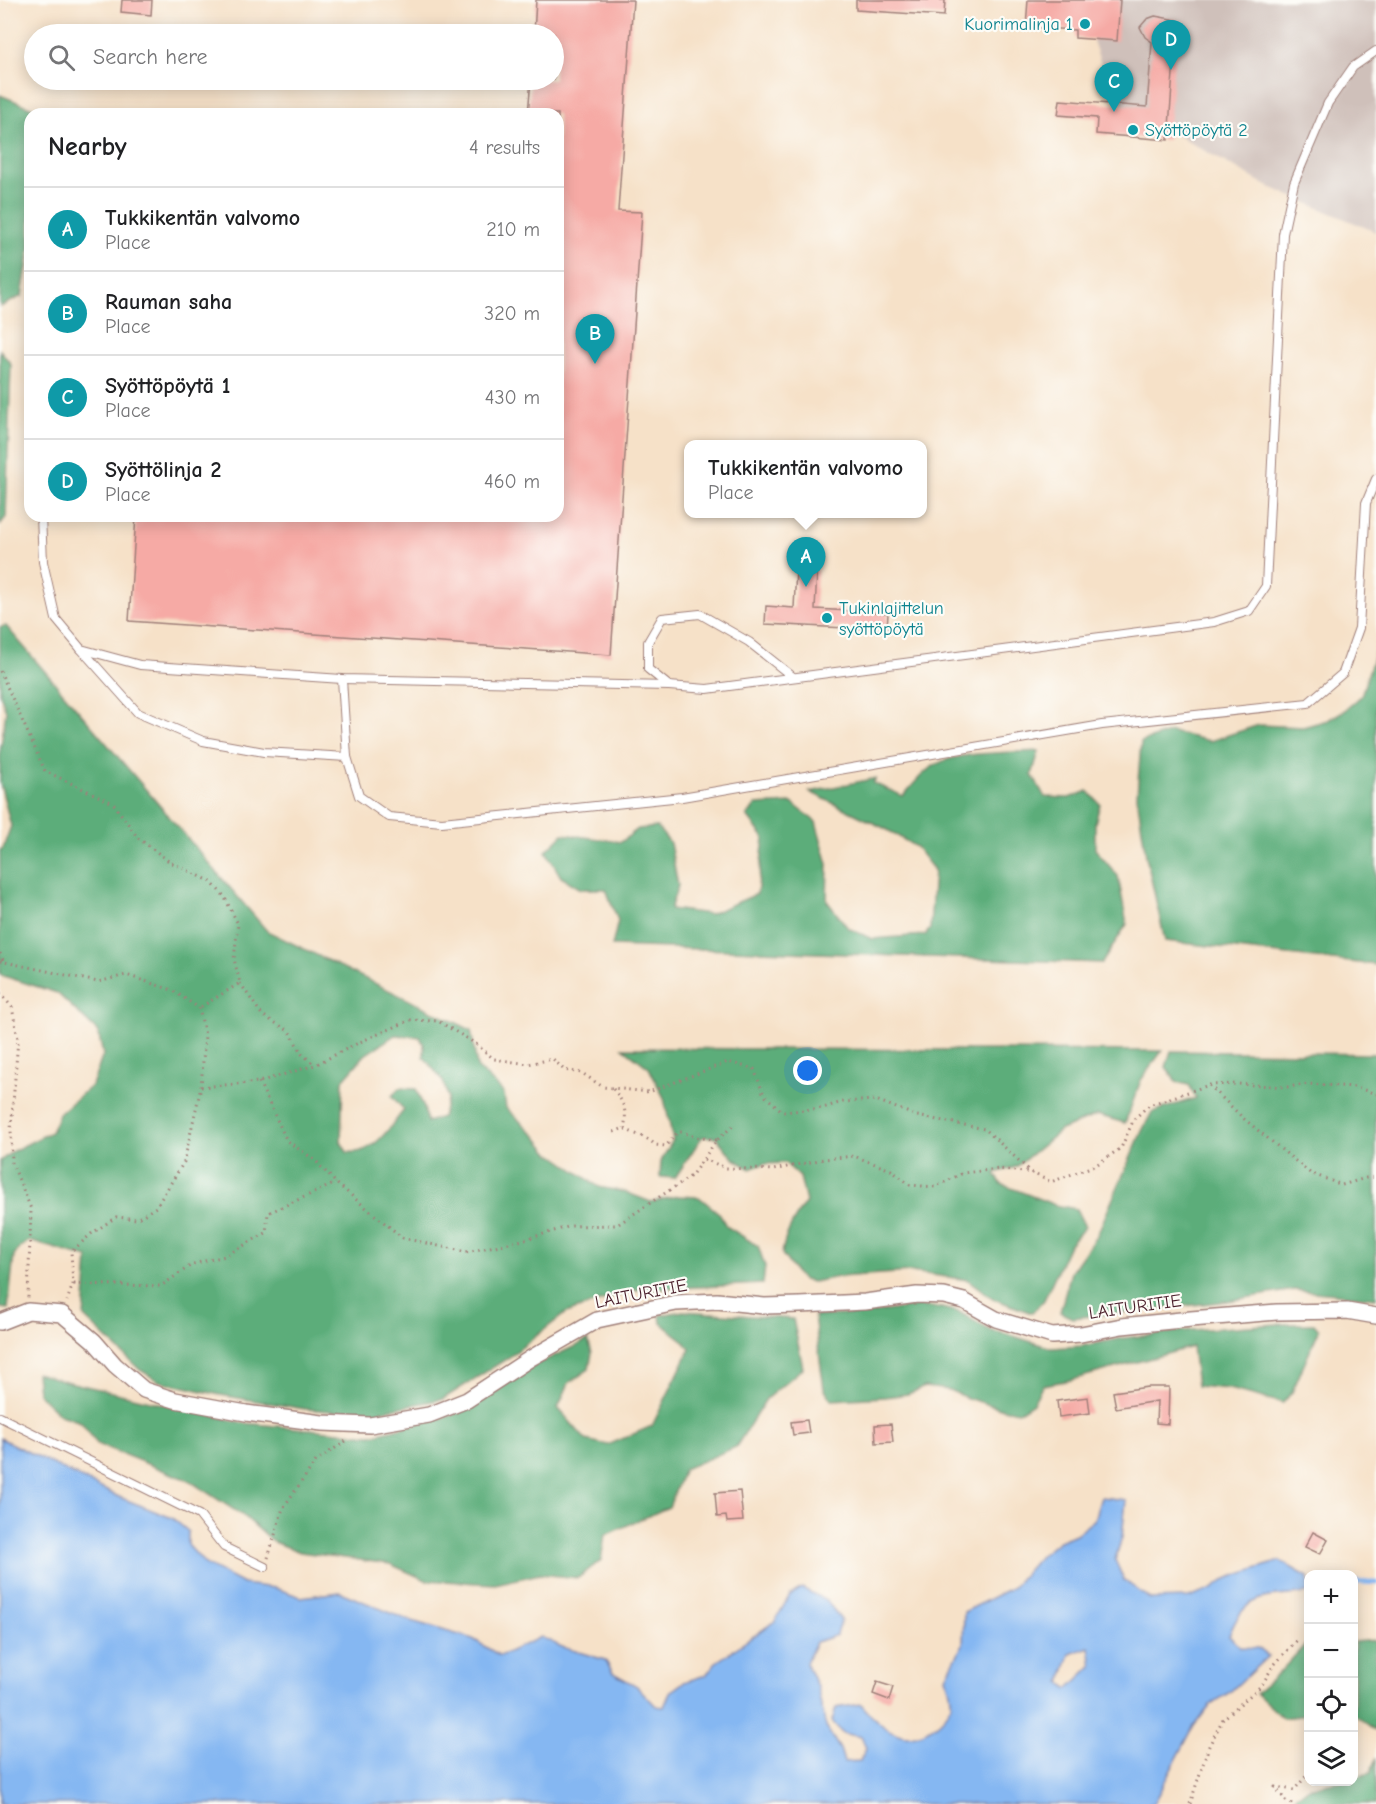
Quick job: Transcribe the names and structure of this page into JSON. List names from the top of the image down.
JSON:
{
  "streets": {
    "street": ["LAITURITIE"]
  },
  "places": ["Kuorimalinja 1", "Syöttöpöytä 2", "Tukinlajittelun syöttöpöytä"],
  "page": {
    "pins": [
      "D",
      "C",
      "B",
      "A"
    ],
    "search": "Search here",
    "heading": ["Nearby", "4 results"],
    "list": [
      {
        "mark": "A",
        "name": "Tukkikentän valvomo",
        "note": "Place",
        "value": "210 m"
      },
      {
        "mark": "B",
        "name": "Rauman saha",
        "note": "Place",
        "value": "320 m"
      },
      {
        "mark": "C",
        "name": "Syöttöpöytä 1",
        "note": "Place",
        "value": "430 m"
      },
      {
        "mark": "D",
        "name": "Syöttölinja 2",
        "note": "Place",
        "value": "460 m"
      }
    ],
    "popup": ["Tukkikentän valvomo", "Place"],
    "map_buttons": ["+", "−"]
  }
}
